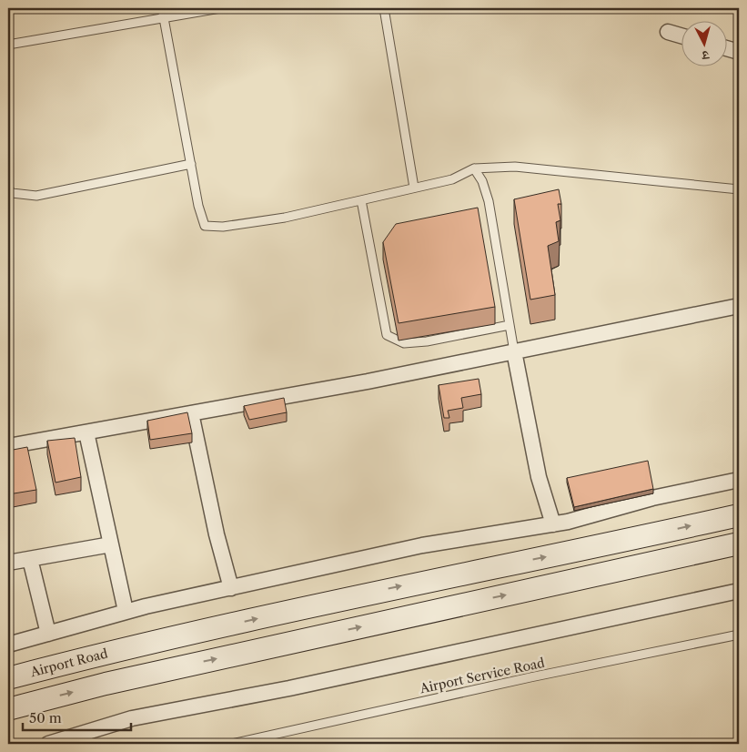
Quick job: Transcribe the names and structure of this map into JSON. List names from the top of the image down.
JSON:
{
  "streets": {
    "street": ["Airport Road"],
    "lane": ["Airport Service Road"]
  },
  "scale_bar": "50 m",
  "north": "bottom"
}
